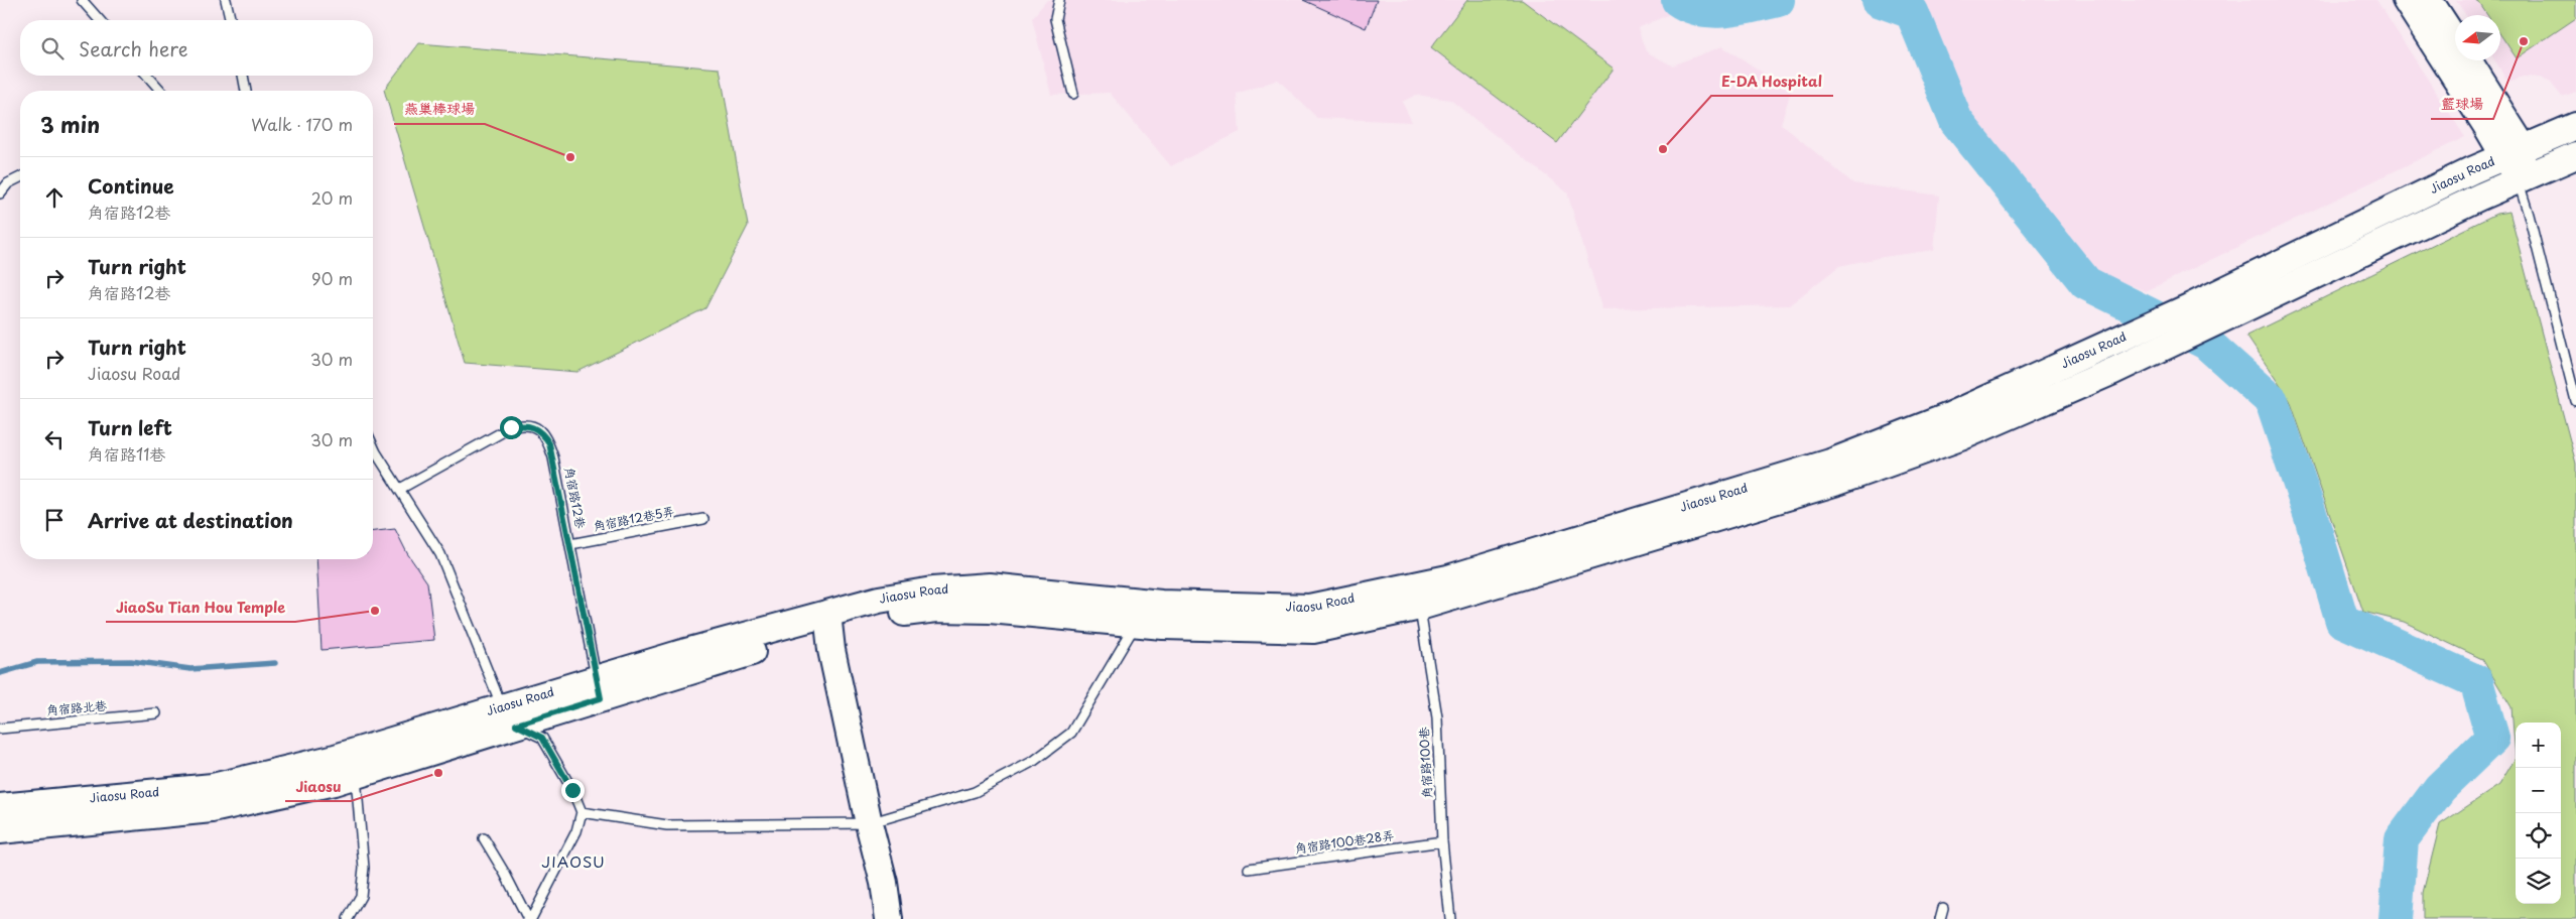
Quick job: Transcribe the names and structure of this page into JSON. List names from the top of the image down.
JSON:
{
  "streets": {
    "main road": ["Jiaosu Road"],
    "lane": [
      "角宿路12巷",
      "角宿路12巷5弄",
      "角宿路北巷",
      "角宿路100巷",
      "角宿路100巷28弄"
    ]
  },
  "crossings": [
    ["Jiaosu Road", "角宿路12巷"],
    ["Jiaosu Road", "角宿路100巷"],
    ["角宿路12巷", "角宿路12巷5弄"],
    ["角宿路100巷", "角宿路100巷28弄"]
  ],
  "districts": ["JIAOSU"],
  "places": [
    "籃球場",
    "E-DA Hospital",
    "燕巢棒球場",
    "JiaoSu Tian Hou Temple",
    "Jiaosu"
  ],
  "north": "left",
  "page": {
    "search": "Search here",
    "heading": ["3 min", "Walk · 170 m"],
    "list": [
      ["Continue", "角宿路12巷", "20 m"],
      ["Turn right", "角宿路12巷", "90 m"],
      ["Turn right", "Jiaosu Road", "30 m"],
      ["Turn left", "角宿路11巷", "30 m"],
      "Arrive at destination"
    ],
    "map_buttons": ["+", "−"]
  }
}
